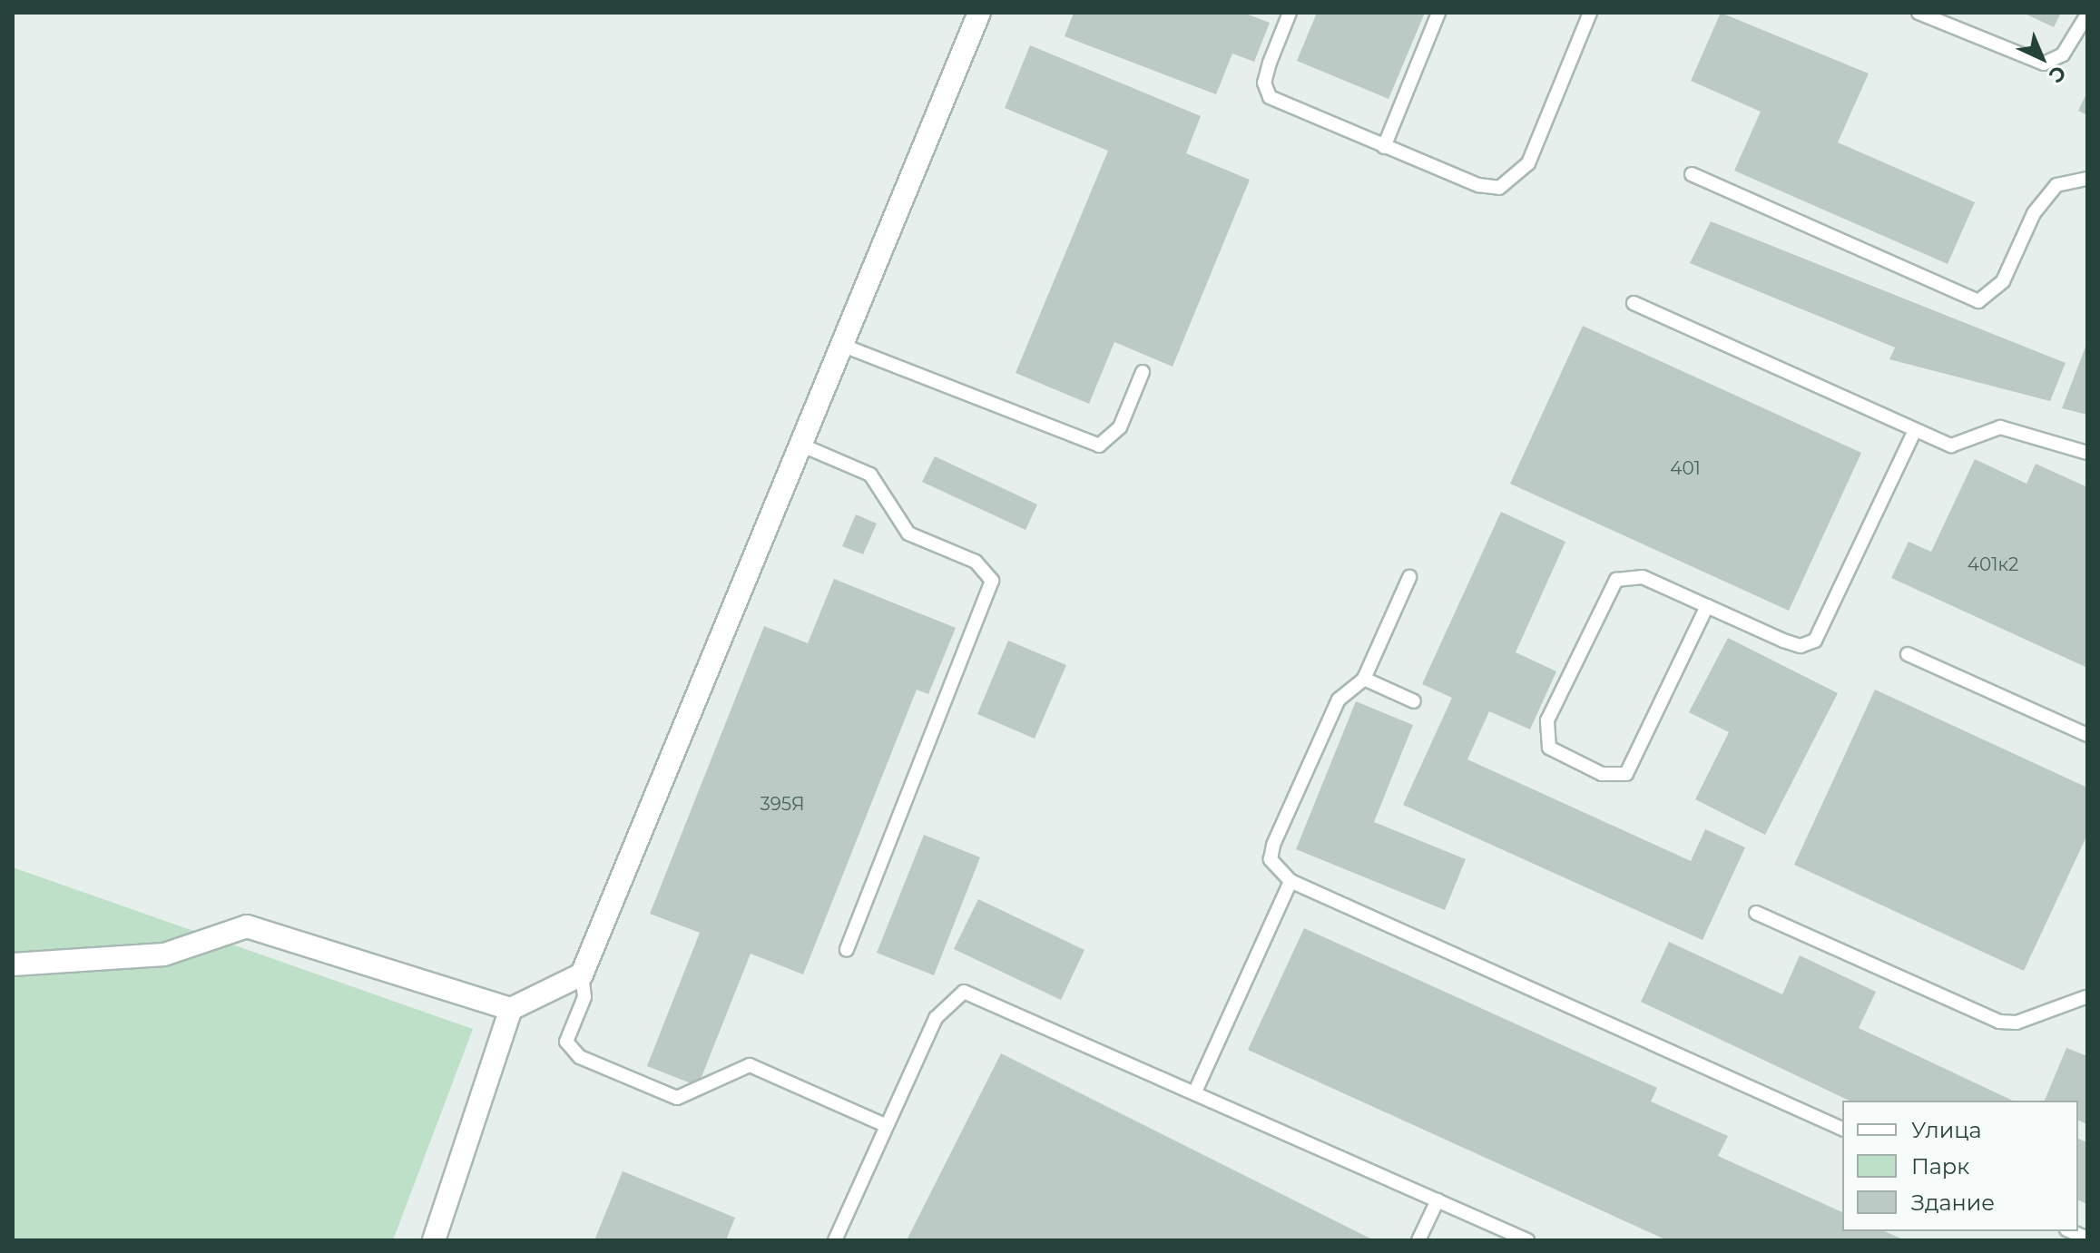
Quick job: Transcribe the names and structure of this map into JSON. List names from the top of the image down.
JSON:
{
  "house_numbers": ["401", "401к2", "395Я"],
  "legend": ["Улица", "Парк", "Здание"],
  "north": "bottom right"
}
